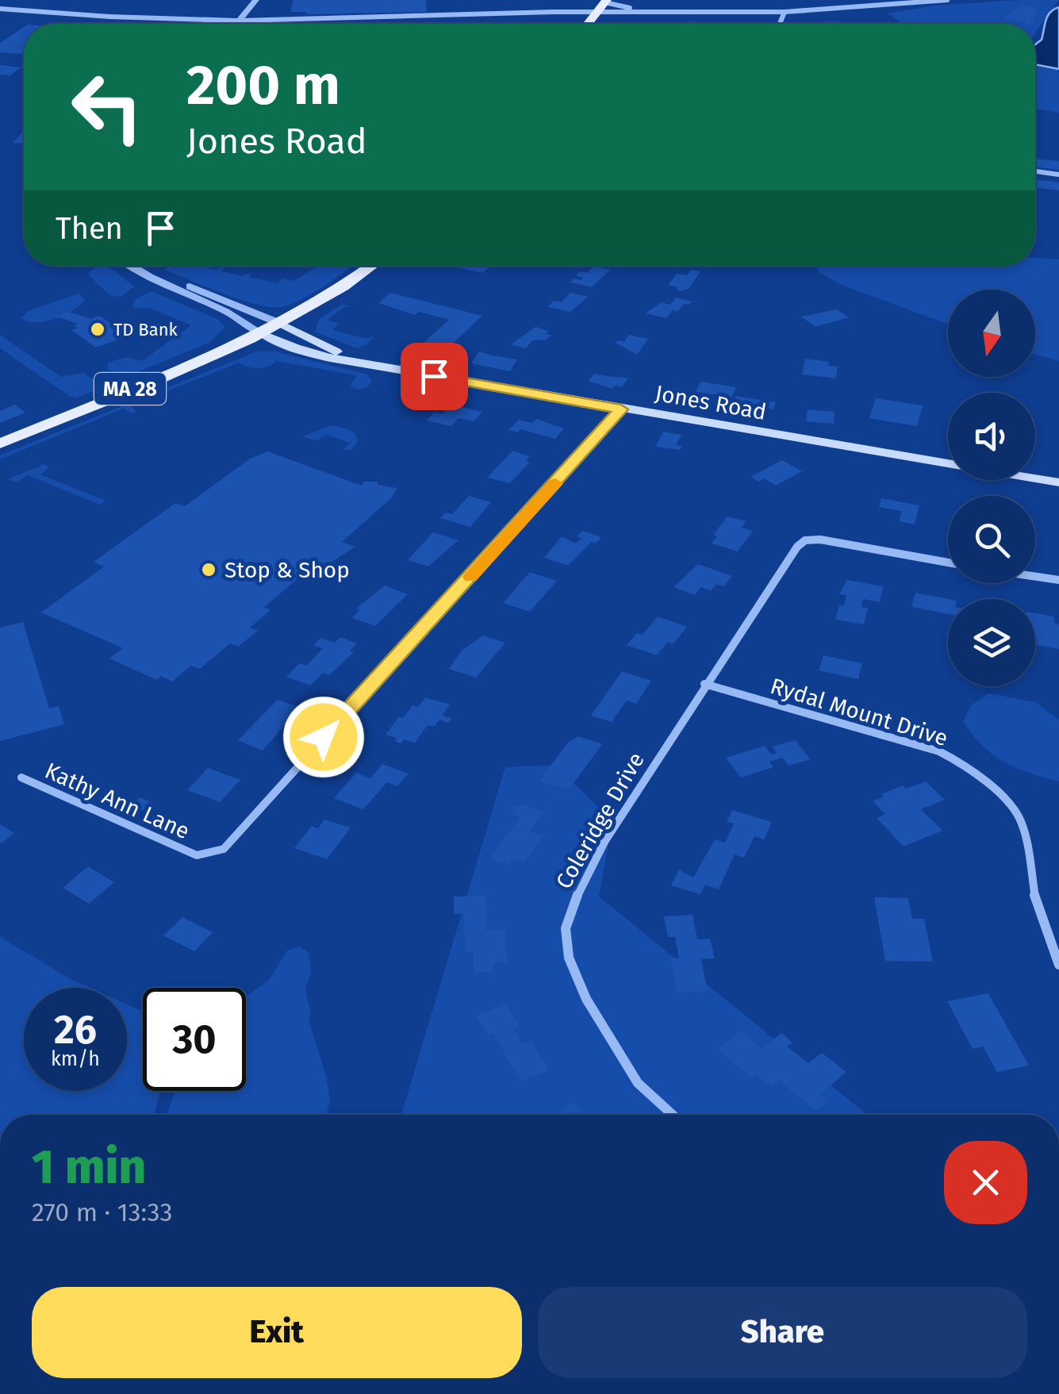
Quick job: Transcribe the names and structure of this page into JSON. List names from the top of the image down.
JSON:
{
  "streets": {
    "main road": ["MA 28", "Jones Road"],
    "street": ["Rydal Mount Drive", "Kathy Ann Lane", "Coleridge Drive"]
  },
  "crossings": [
    ["MA 28", "Jones Road"],
    ["Jones Road", "Kathy Ann Lane"],
    ["Rydal Mount Drive", "Coleridge Drive"]
  ],
  "places": ["TD Bank", "Stop & Shop"],
  "north": "bottom",
  "page": {
    "turn": ["200 m", "Jones Road"],
    "then": "Then",
    "speed": "26 km/h",
    "limit": "30",
    "heading": ["1 min", "270 m · 13:33"],
    "buttons": ["Exit", "Share"]
  }
}
